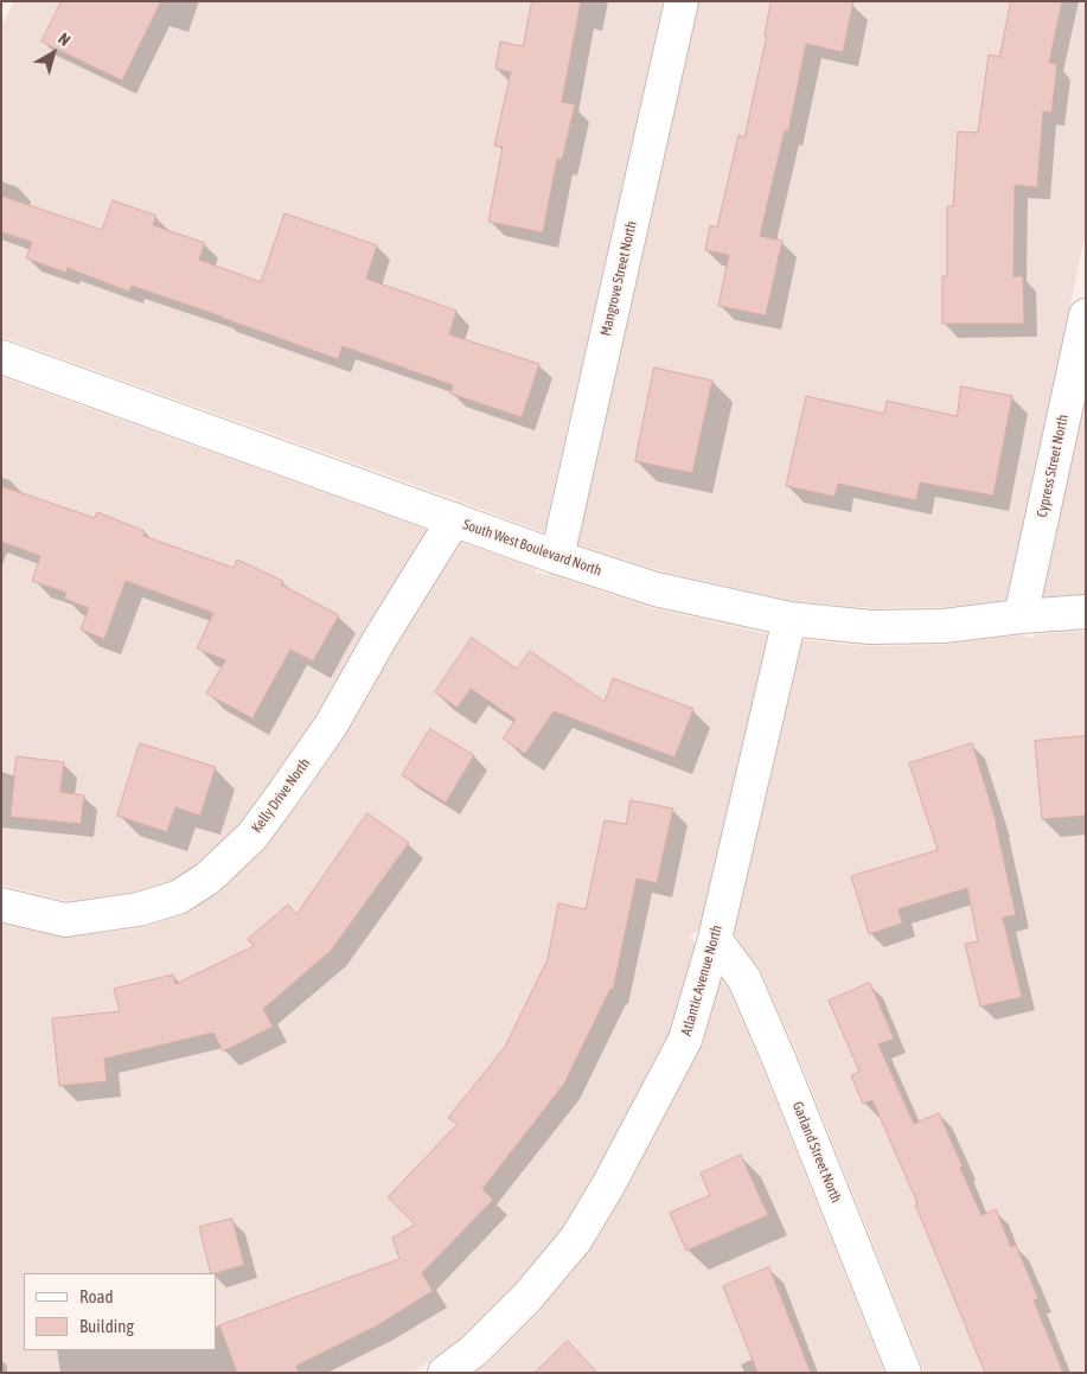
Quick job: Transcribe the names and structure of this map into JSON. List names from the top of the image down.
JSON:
{
  "streets": {
    "street": [
      "Mangrove Street North",
      "Cypress Street North",
      "South West Boulevard North",
      "Kelly Drive North",
      "Atlantic Avenue North",
      "Garland Street North"
    ]
  },
  "crossings": [
    ["Mangrove Street North", "South West Boulevard North"],
    ["Cypress Street North", "South West Boulevard North"],
    ["South West Boulevard North", "Kelly Drive North"],
    ["South West Boulevard North", "Atlantic Avenue North"],
    ["Atlantic Avenue North", "Garland Street North"]
  ],
  "legend": ["Road", "Building"],
  "north": "top right"
}
